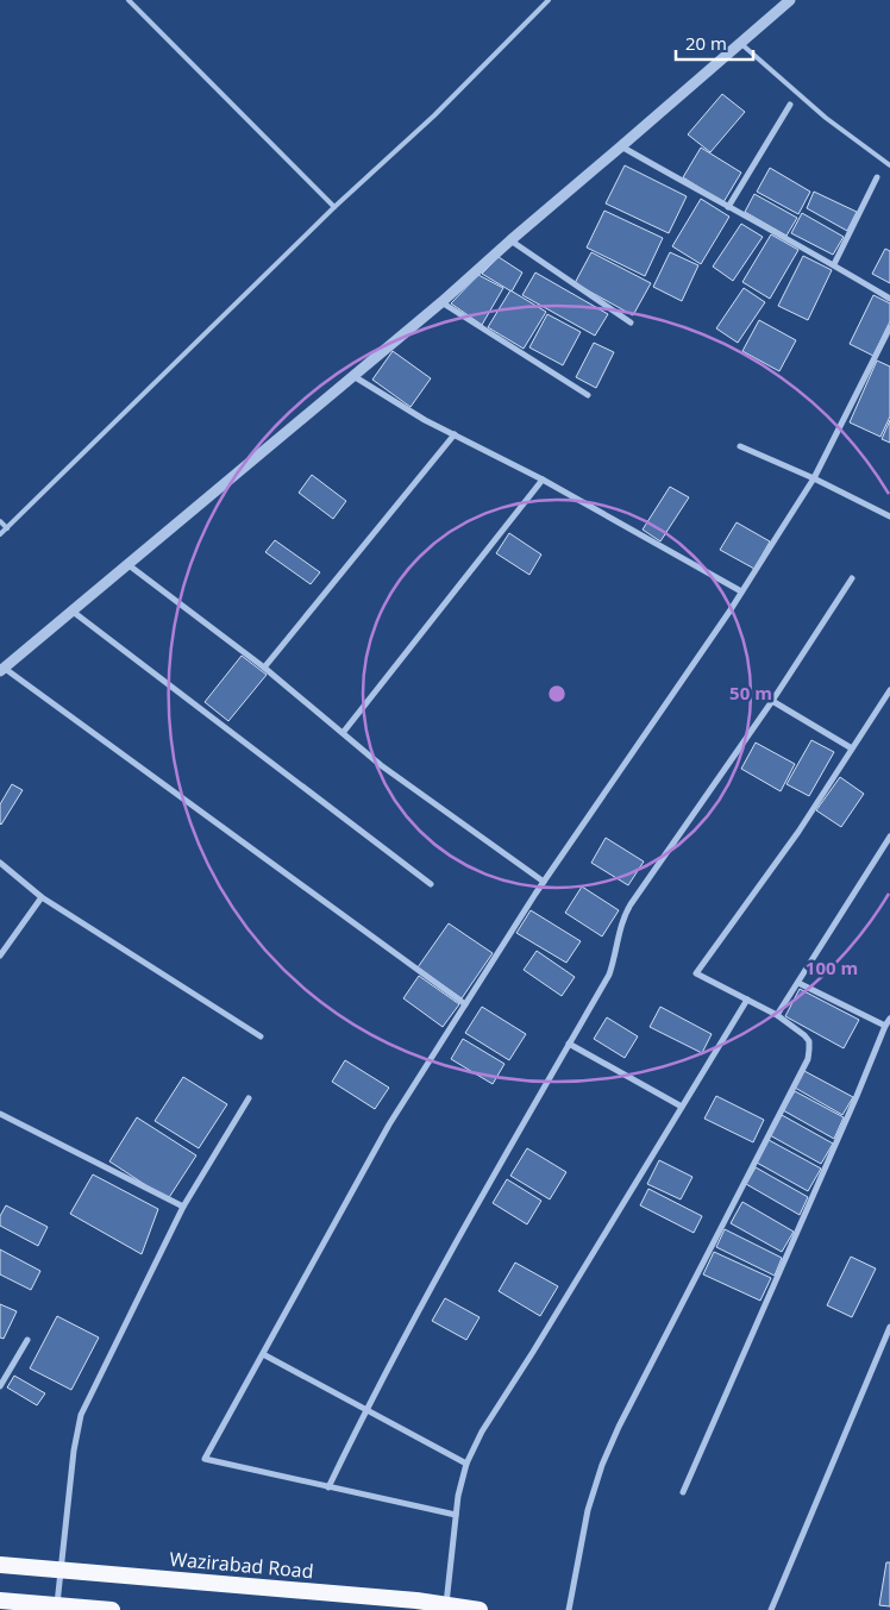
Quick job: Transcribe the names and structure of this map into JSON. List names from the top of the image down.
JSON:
{
  "streets": {
    "highway": ["Wazirabad Road"]
  },
  "scale_bar": "20 m",
  "rings": ["50 m", "100 m"]
}
